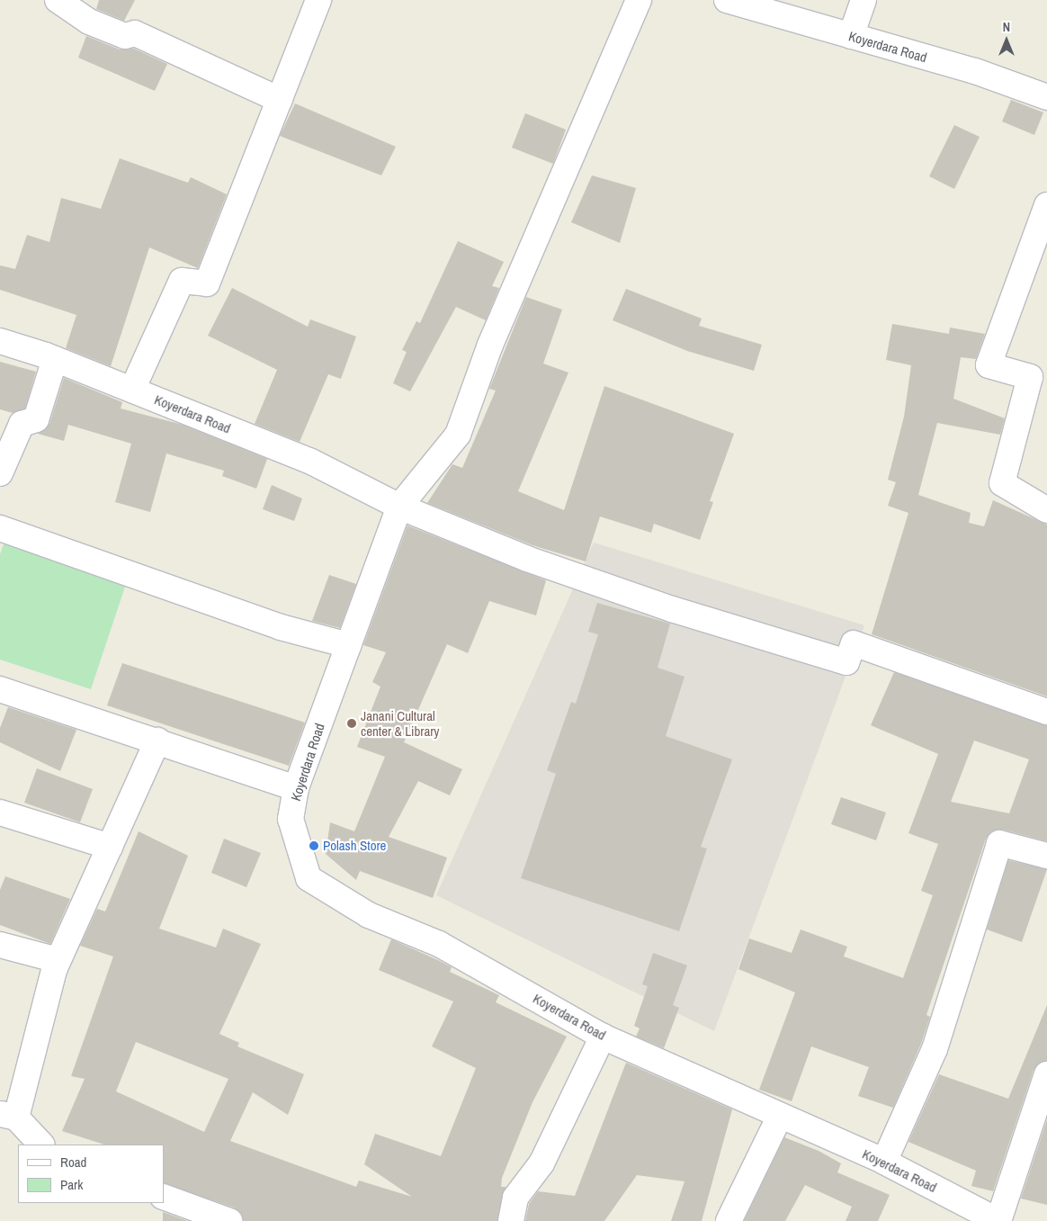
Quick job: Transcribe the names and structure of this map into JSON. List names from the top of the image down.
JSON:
{
  "streets": {
    "street": ["Koyerdara Road"]
  },
  "places": ["Janani Cultural center & Library", "Polash Store"],
  "legend": ["Road", "Park"],
  "north": "top"
}
